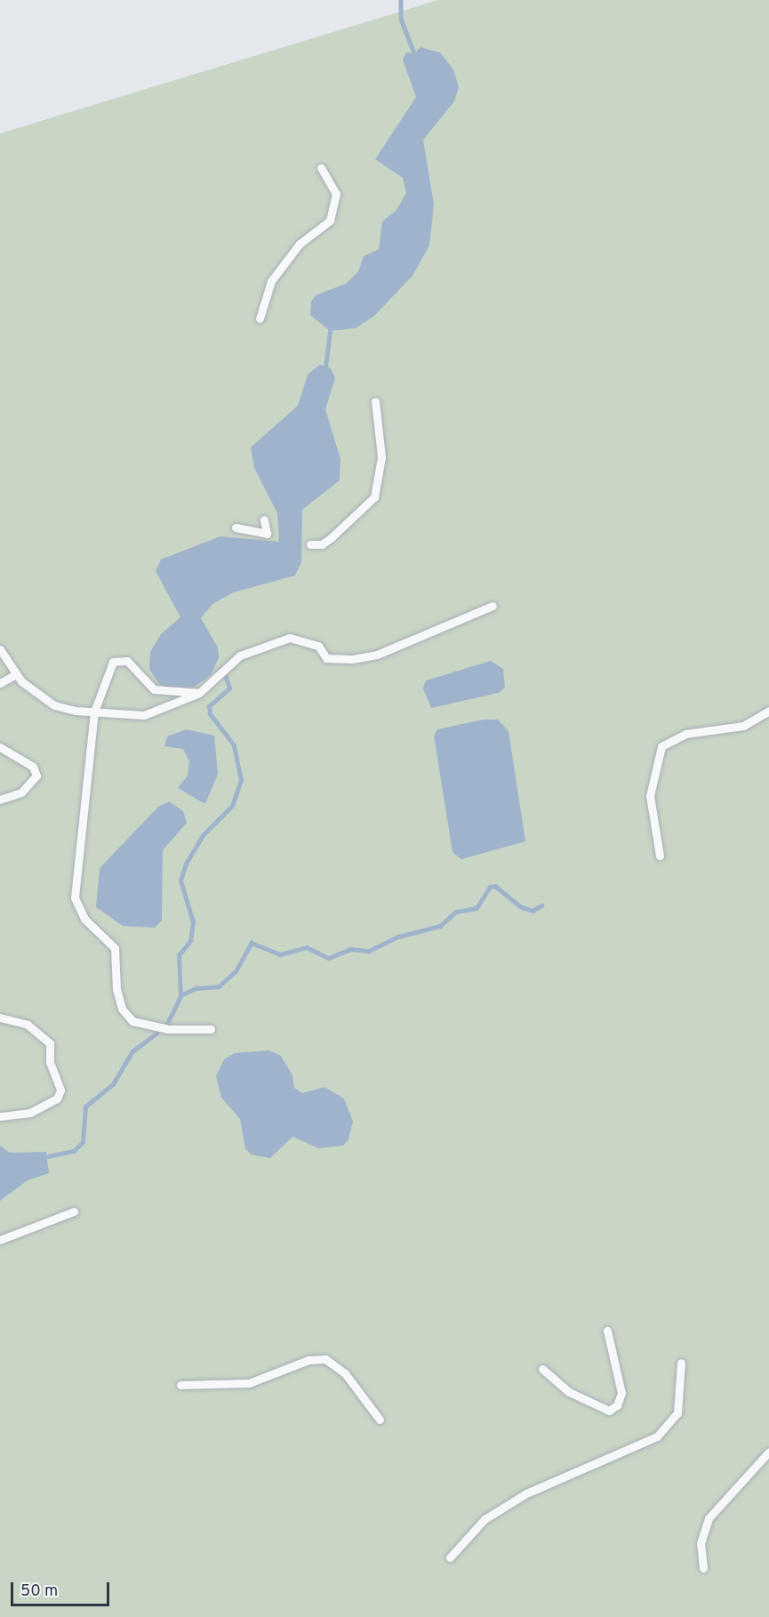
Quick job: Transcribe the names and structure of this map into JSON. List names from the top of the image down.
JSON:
{
  "scale_bar": "50 m"
}
